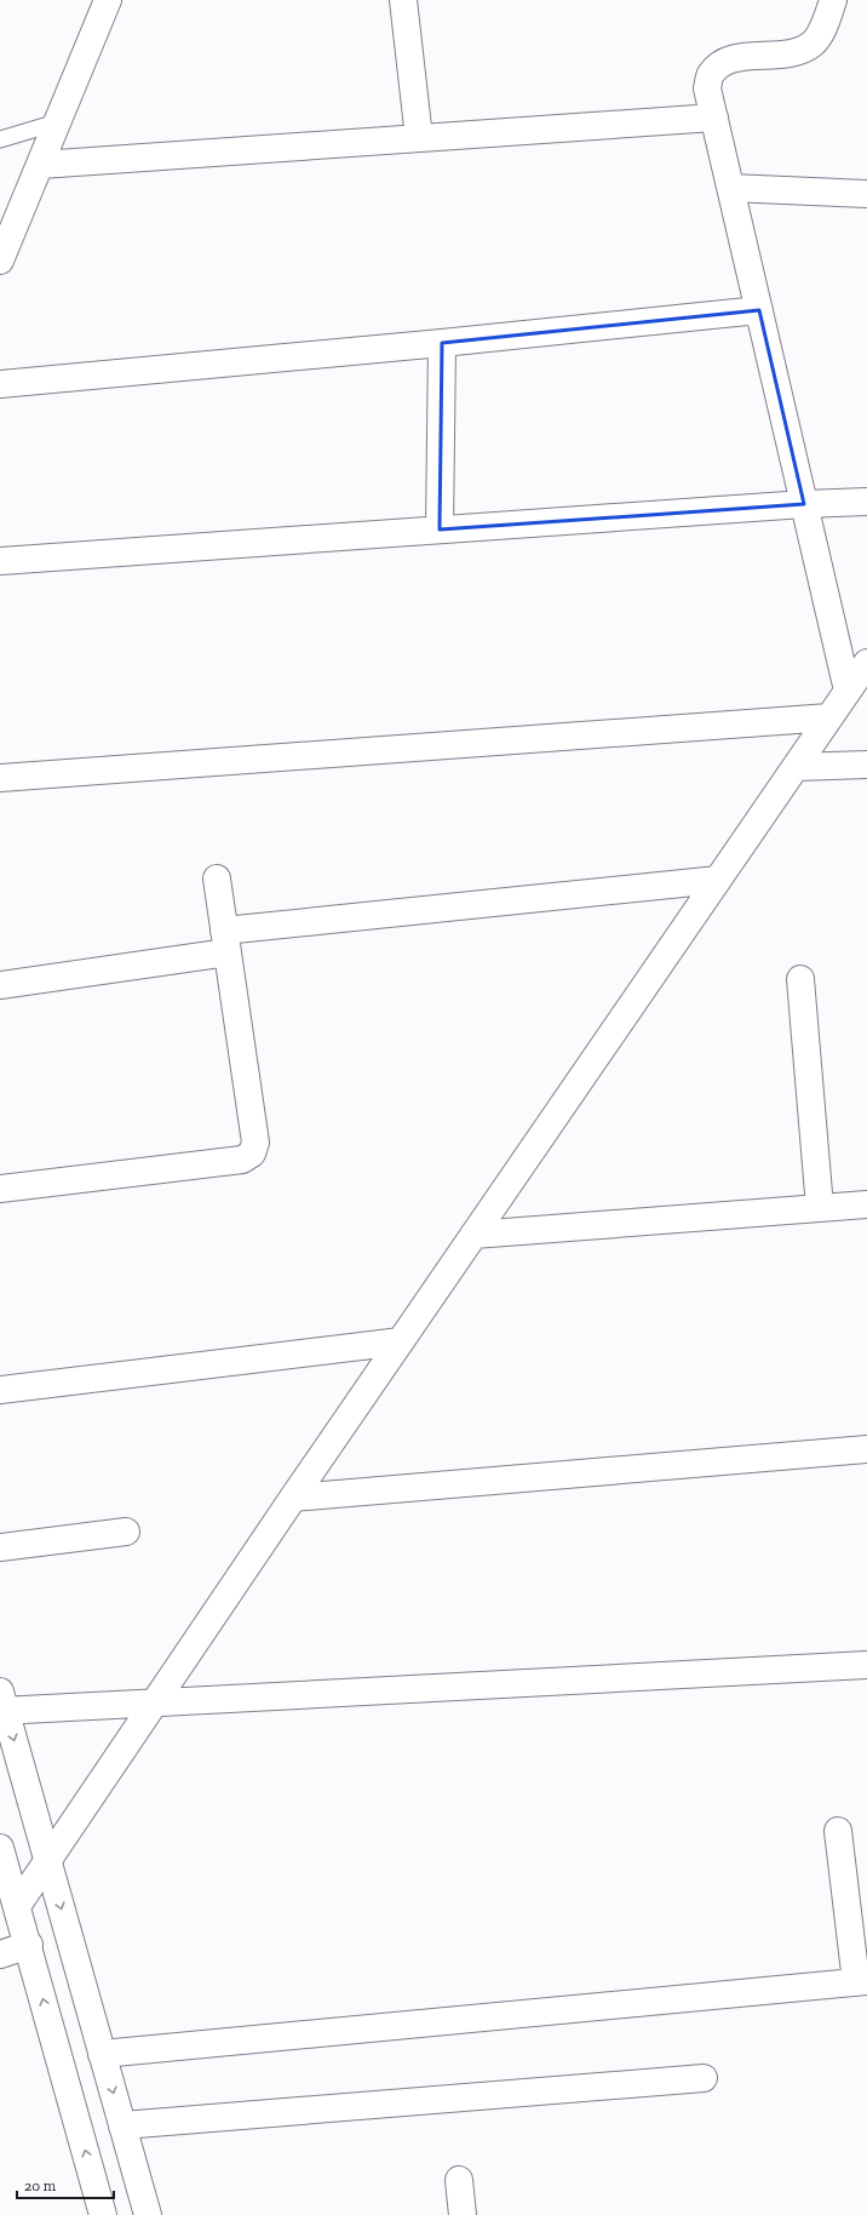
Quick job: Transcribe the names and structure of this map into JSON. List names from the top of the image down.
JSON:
{
  "scale_bar": "20 m"
}
